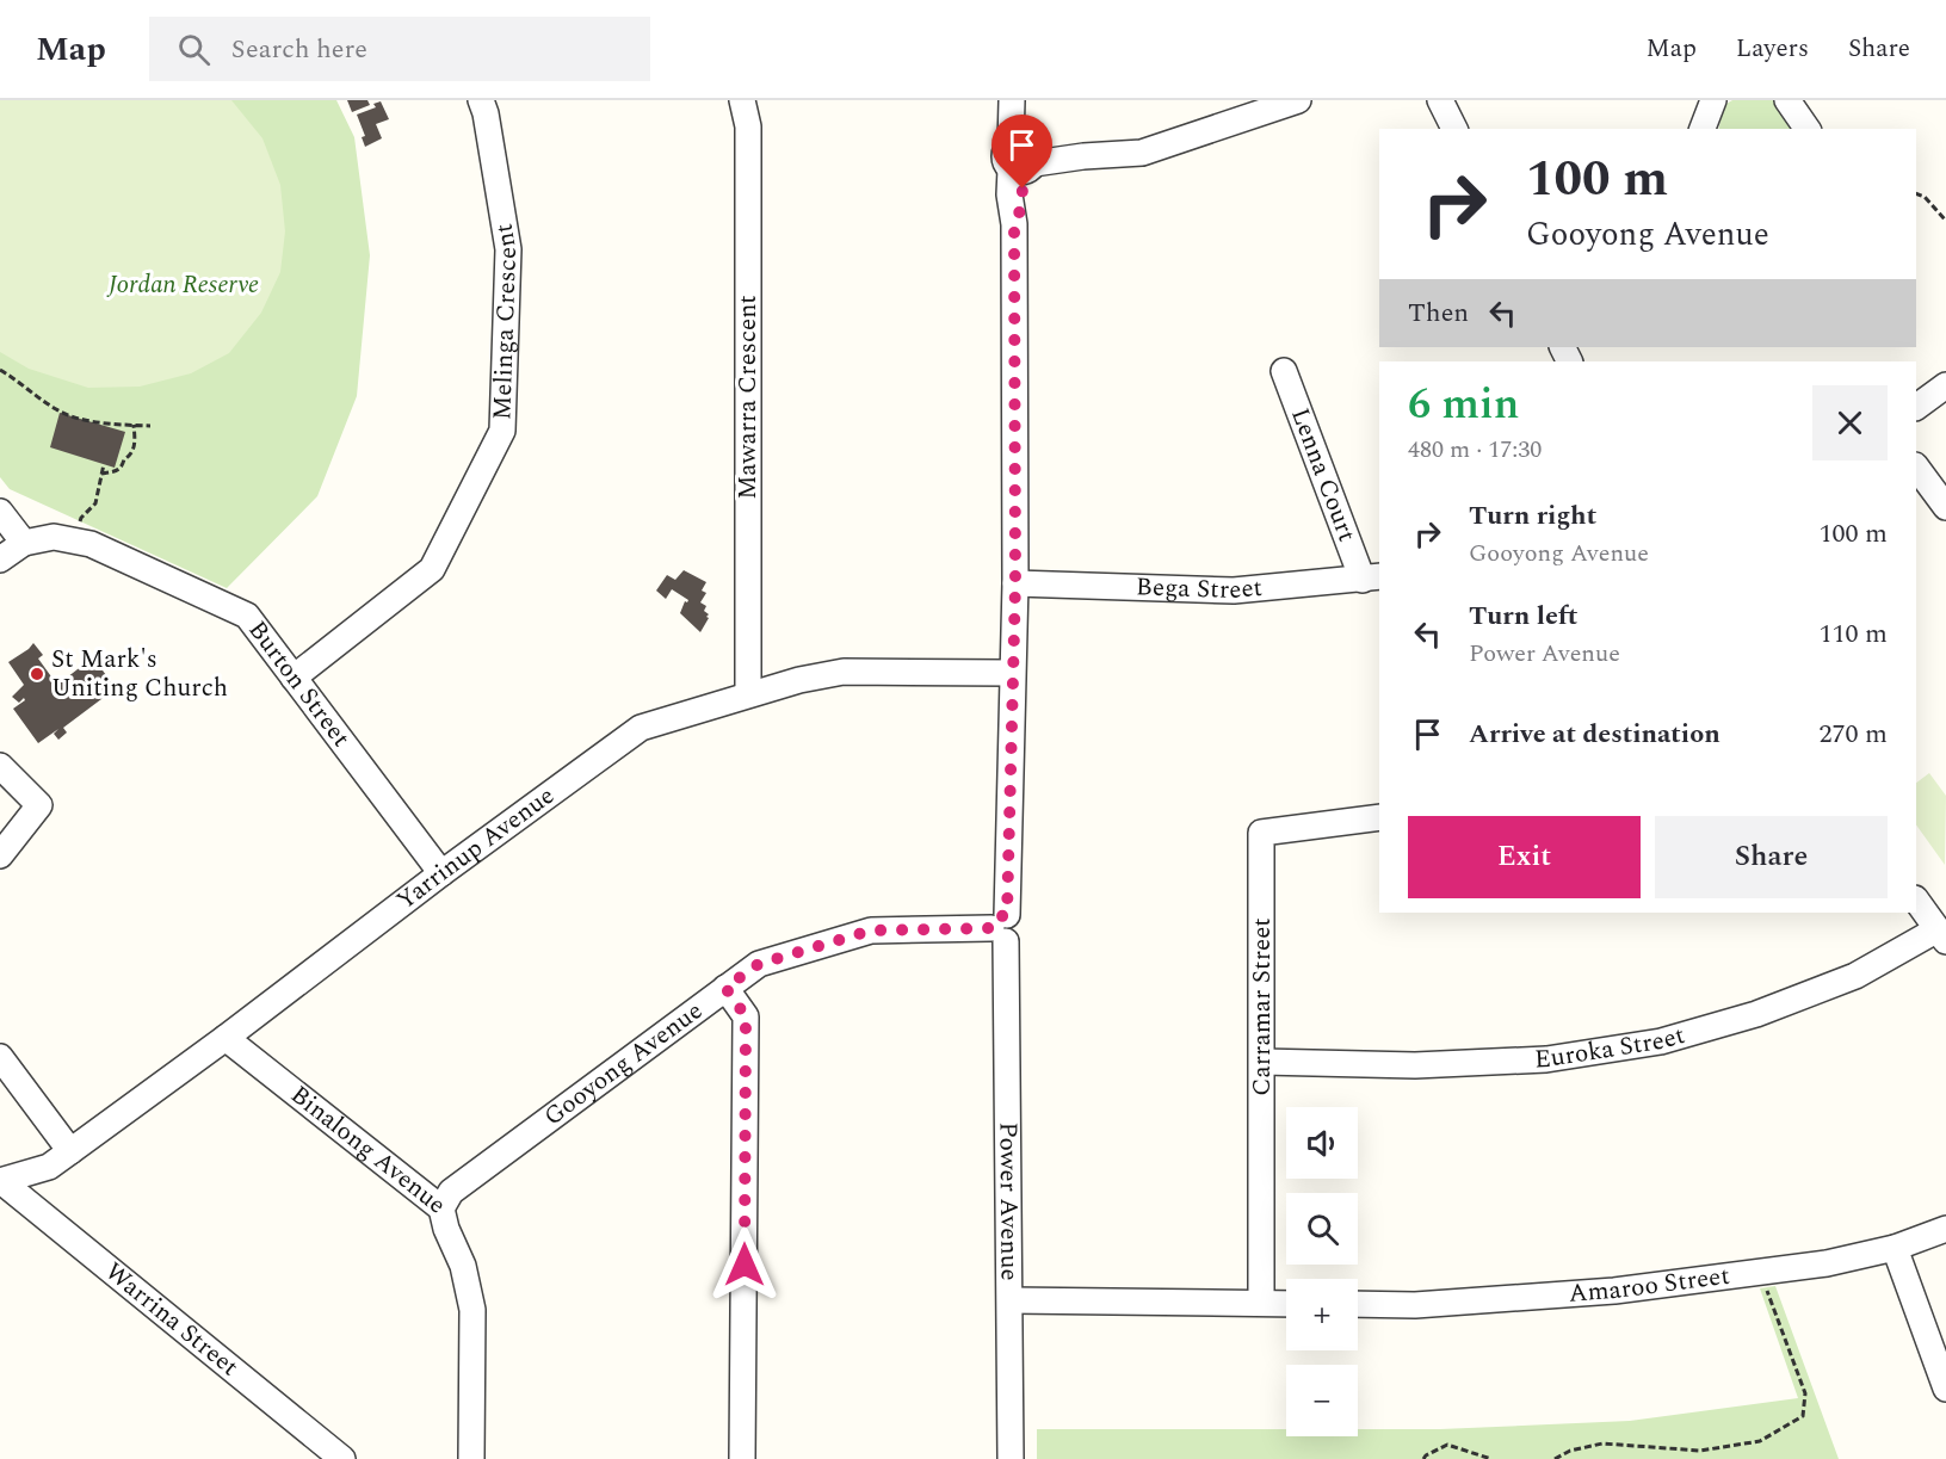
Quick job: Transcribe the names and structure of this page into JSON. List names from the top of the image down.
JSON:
{
  "streets": {
    "street": [
      "Melinga Crescent",
      "Mawarra Crescent",
      "Lenna Court",
      "Bega Street",
      "Burton Street",
      "Yarrinup Avenue",
      "Carramar Street",
      "Euroka Street",
      "Gooyong Avenue",
      "Binalong Avenue",
      "Power Avenue",
      "Amaroo Street",
      "Warrina Street"
    ]
  },
  "crossings": [
    ["Melinga Crescent", "Burton Street"],
    ["Mawarra Crescent", "Yarrinup Avenue"],
    ["Lenna Court", "Bega Street"],
    ["Bega Street", "Power Avenue"],
    ["Burton Street", "Yarrinup Avenue"],
    ["Yarrinup Avenue", "Binalong Avenue"],
    ["Yarrinup Avenue", "Power Avenue"],
    ["Yarrinup Avenue", "Warrina Street"],
    ["Carramar Street", "Euroka Street"],
    ["Gooyong Avenue", "Binalong Avenue"],
    ["Gooyong Avenue", "Power Avenue"]
  ],
  "parks": ["Jordan Reserve"],
  "places": ["St Mark's Uniting Church"],
  "page": {
    "header": "Map",
    "search": "Search here",
    "nav": ["Map", "Layers", "Share"],
    "turn": ["100 m", "Gooyong Avenue"],
    "then": "Then",
    "heading": ["6 min", "480 m · 17:30"],
    "list": [
      {
        "name": "Turn right",
        "note": "Gooyong Avenue",
        "value": "100 m"
      },
      {
        "name": "Turn left",
        "note": "Power Avenue",
        "value": "110 m"
      },
      {
        "name": "Arrive at destination",
        "value": "270 m"
      }
    ],
    "buttons": ["Exit", "Share"],
    "map_buttons": ["+", "−"]
  }
}
